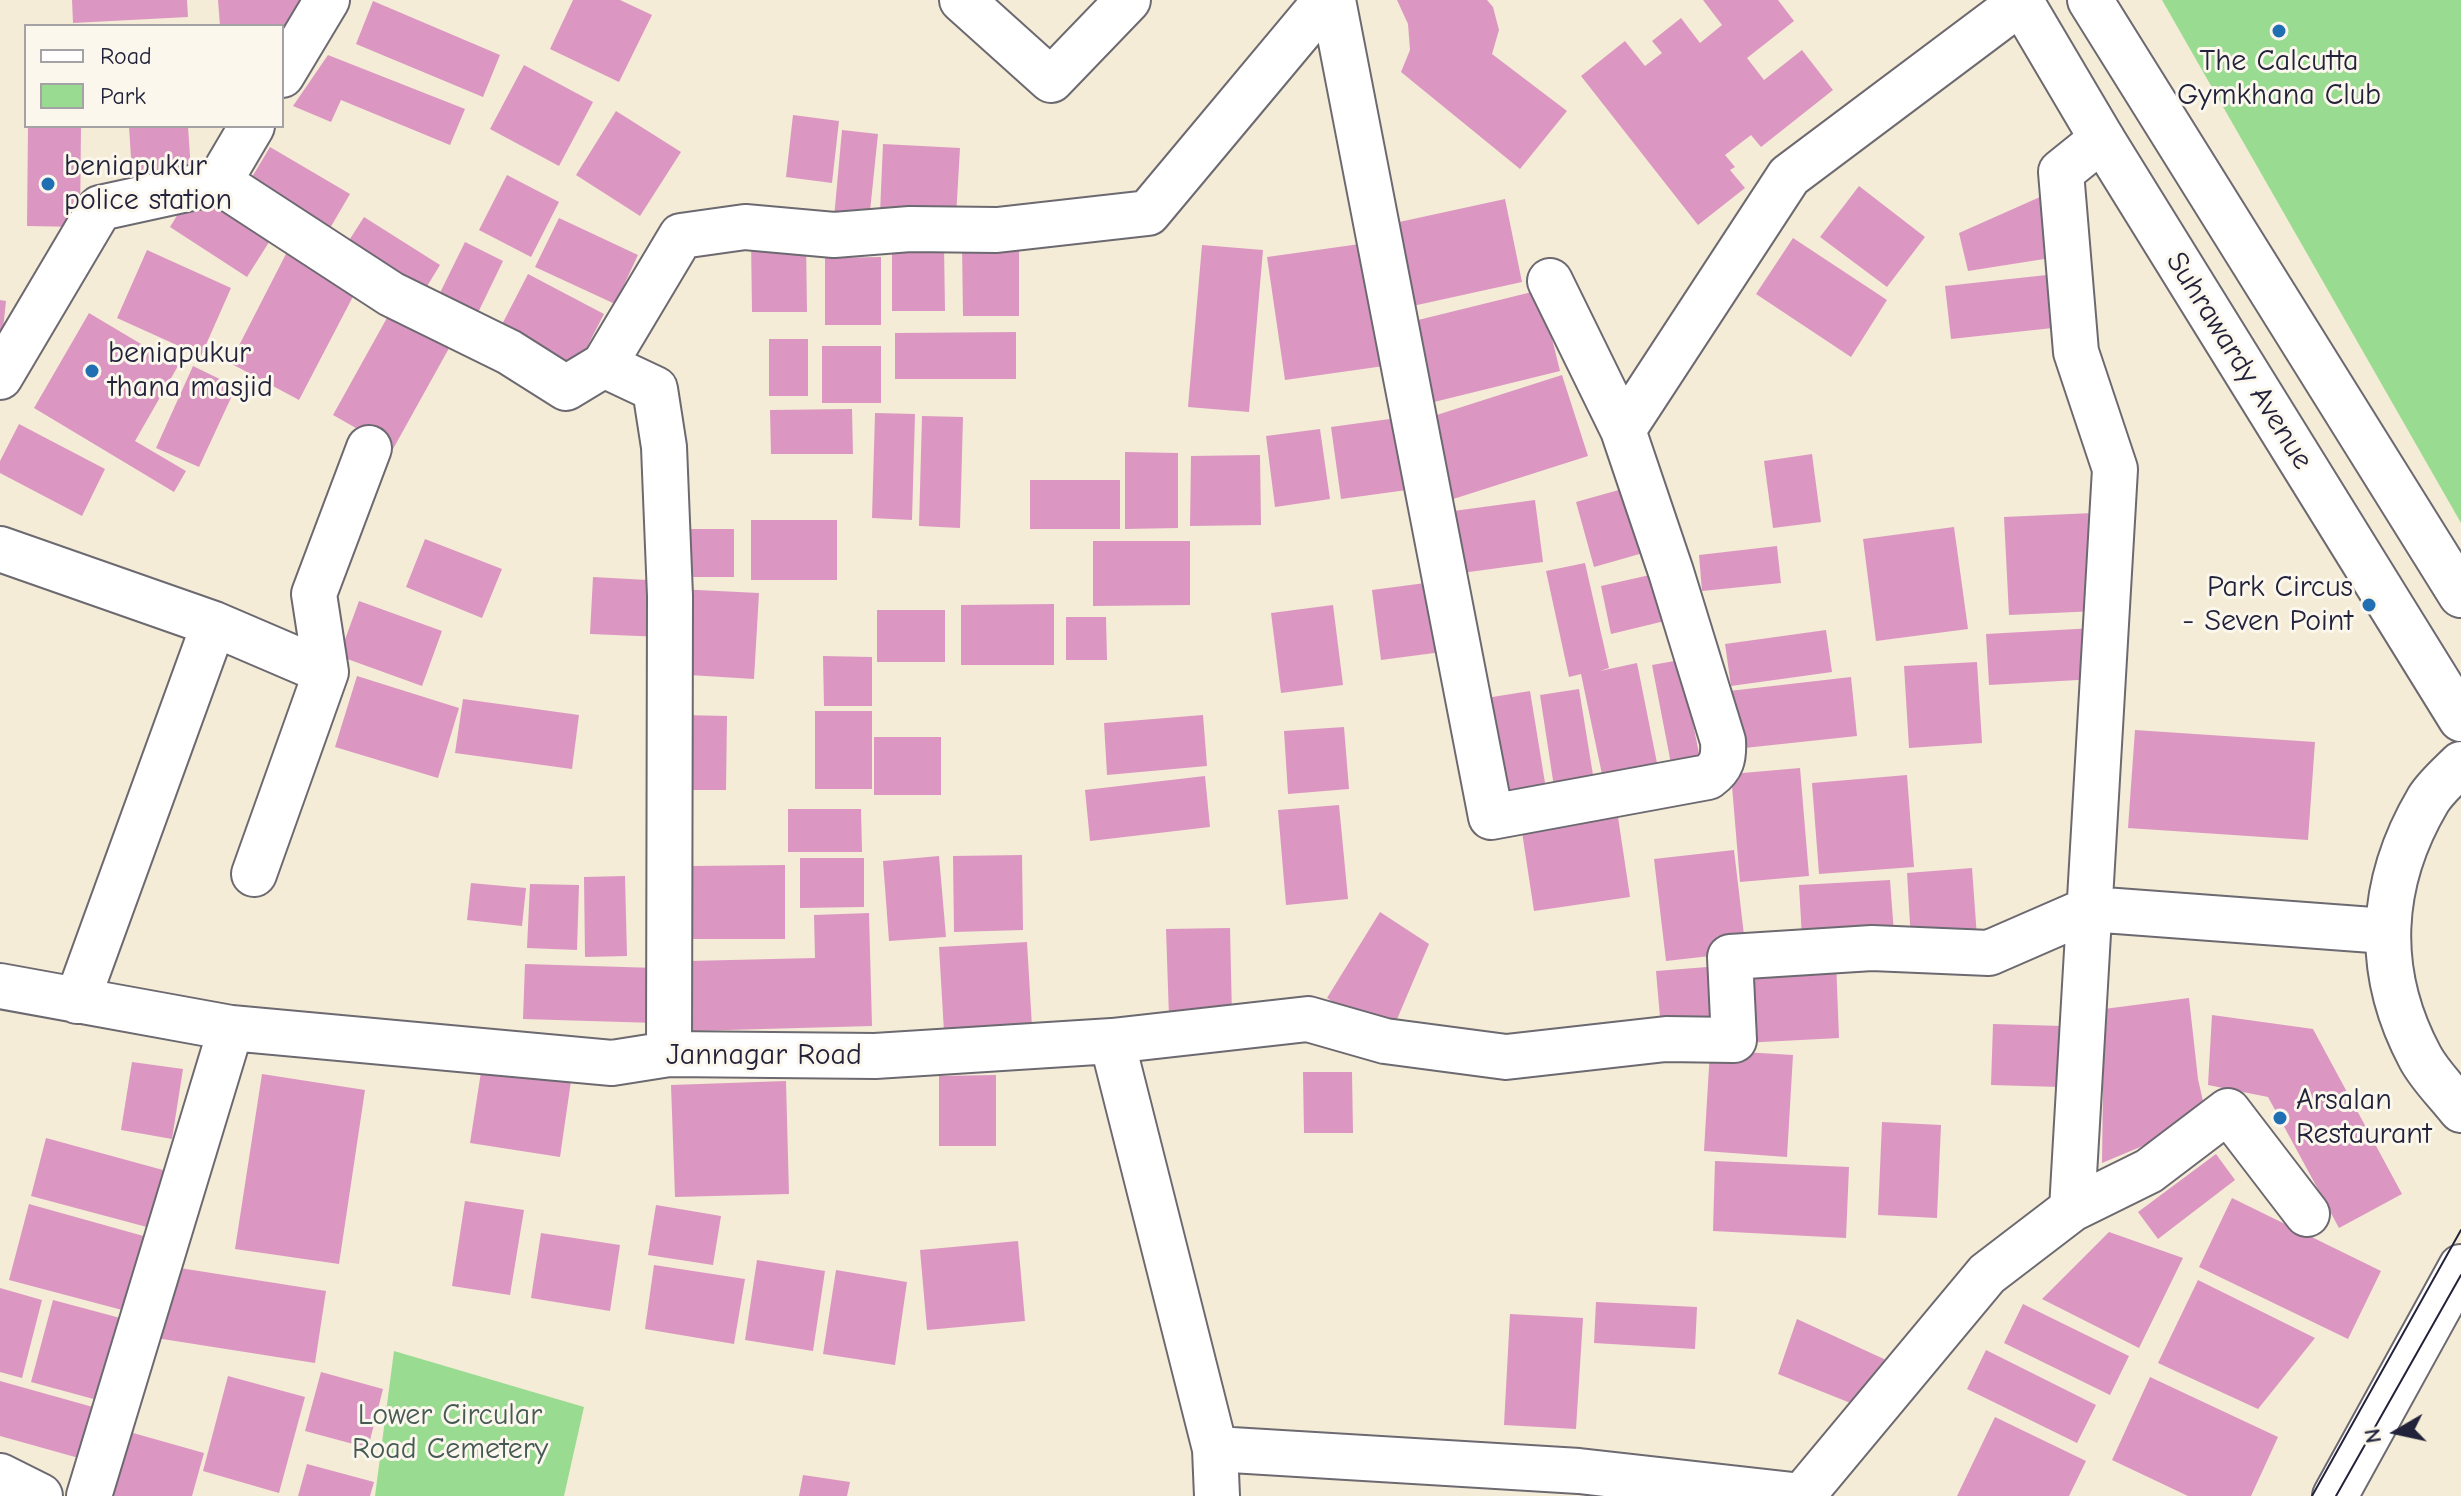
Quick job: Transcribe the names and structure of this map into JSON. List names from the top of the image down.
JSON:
{
  "streets": {
    "street": ["Suhrawardy Avenue", "Jannagar Road"]
  },
  "parks": ["Lower Circular Road Cemetery"],
  "places": [
    "The Calcutta Gymkhana Club",
    "beniapukur police station",
    "beniapukur thana masjid",
    "Park Circus - Seven Point",
    "Arsalan Restaurant"
  ],
  "legend": ["Road", "Park"],
  "north": "left"
}
